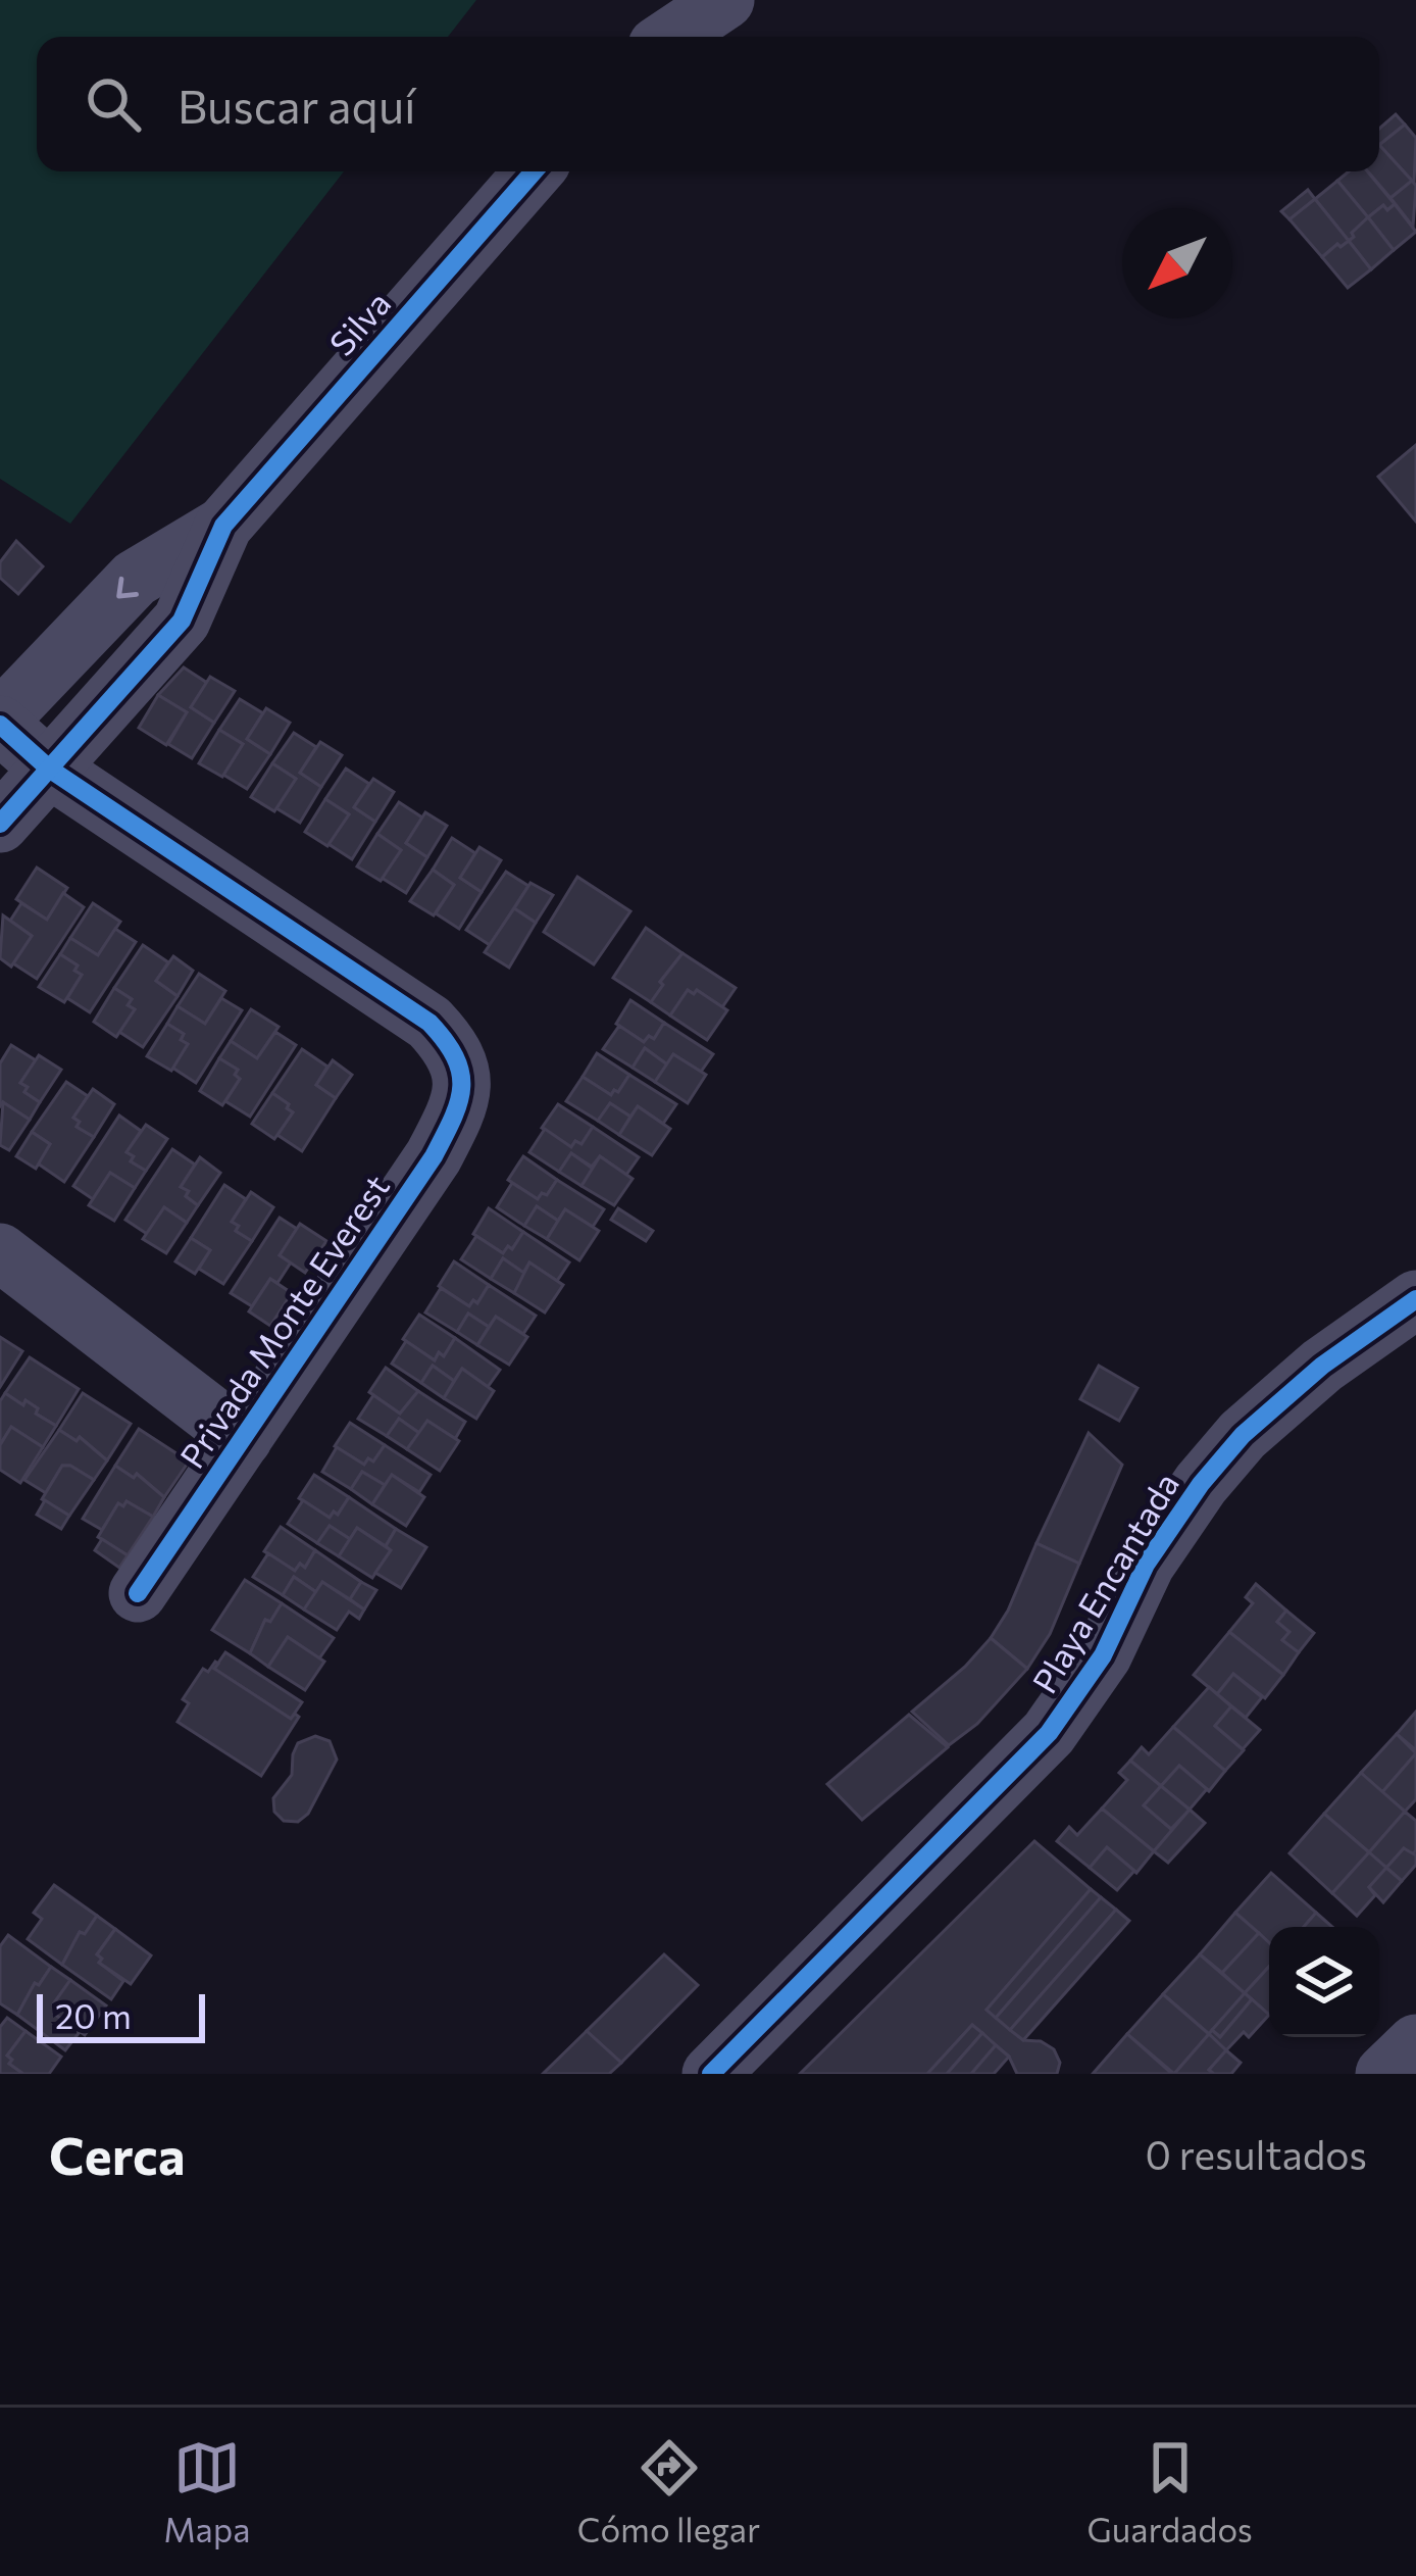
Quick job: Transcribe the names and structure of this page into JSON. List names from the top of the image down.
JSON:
{
  "streets": {
    "street": ["Silva", "Privada Monte Everest", "Playa Encantada"]
  },
  "scale_bar": "20 m",
  "north": "bottom left",
  "page": {
    "search": "Buscar aquí",
    "scale": "20 m",
    "heading": ["Cerca", "0 resultados"],
    "nav": ["Mapa", "Cómo llegar", "Guardados"]
  }
}
